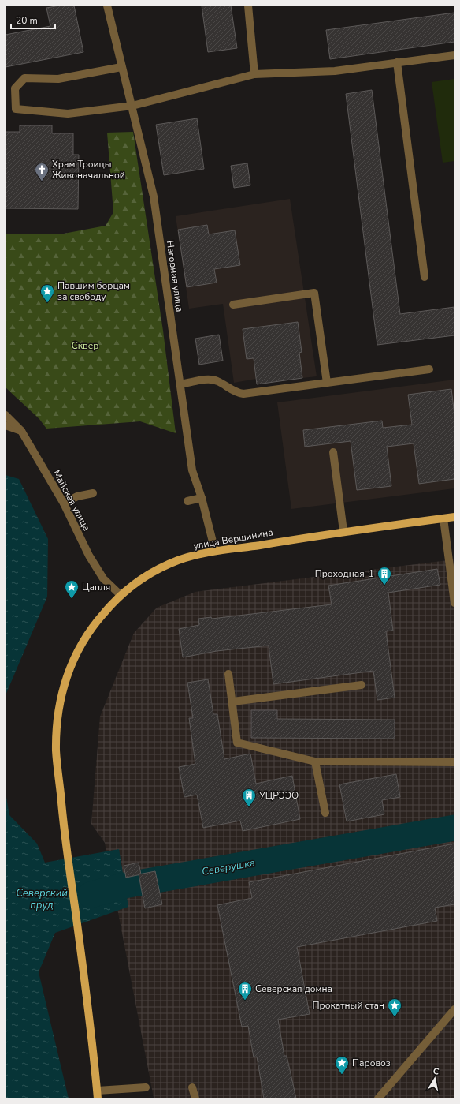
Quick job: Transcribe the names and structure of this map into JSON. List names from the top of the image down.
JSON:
{
  "streets": {
    "main road": ["улица Вершинина"],
    "street": ["Нагорная улица", "Майская улица"]
  },
  "crossings": [
    ["Нагорная улица", "улица Вершинина"],
    ["Майская улица", "улица Вершинина"]
  ],
  "water": ["Северушка", "Северский пруд"],
  "parks": ["Сквер"],
  "places": {
    "church": ["Храм Троицы Живоначальной"],
    "place": [
      "Павшим борцам за свободу",
      "Цапля",
      "Прокатный стан",
      "Паровоз"
    ],
    "building": ["Проходная-1", "УЦРЭЭО", "Северская домна"]
  },
  "scale_bar": "20 m",
  "north": "top"
}
